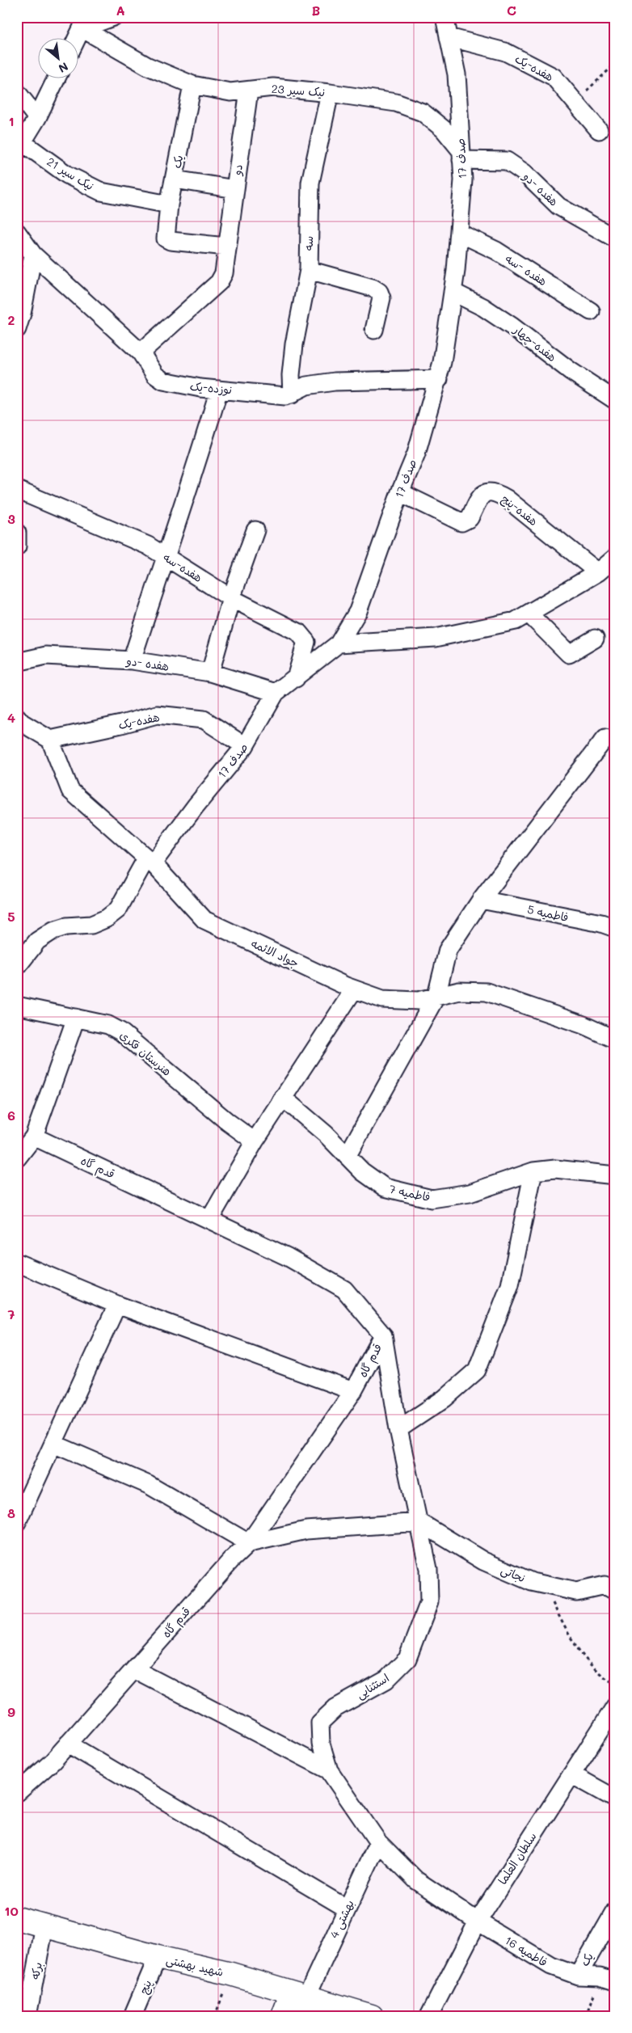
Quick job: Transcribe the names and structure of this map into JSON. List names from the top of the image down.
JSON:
{
  "streets": {
    "street": [
      "هفده-یک",
      "نیک سیر 23",
      "صدف 17",
      "یک",
      "دو",
      "نیک سیر 21",
      "هفده -دو",
      "سه",
      "هفده -سه",
      "هفده-چهار",
      "نوزده-یک",
      "هفده-پنج",
      "هفده-سه",
      "فاطمیه 5",
      "جواد الائمه",
      "هنرستان فکری",
      "قدم گاه",
      "فاطمیه 7",
      "نجاتی",
      "استثنایی",
      "سلطان العلما",
      "بهشتی 4",
      "فاطمیه 16",
      "شهید بهشتی",
      "برکه",
      "پنج"
    ]
  },
  "crossings": [
    ["هفده-یک", "صدف 17"],
    ["هفده-یک", "جواد الائمه"],
    ["نیک سیر 23", "صدف 17"],
    ["نیک سیر 23", "یک"],
    ["نیک سیر 23", "دو"],
    ["نیک سیر 23", "هفده -دو"],
    ["نیک سیر 23", "سه"],
    ["صدف 17", "هفده -دو"],
    ["صدف 17", "هفده -سه"],
    ["صدف 17", "هفده-چهار"],
    ["صدف 17", "نوزده-یک"],
    ["صدف 17", "هفده-پنج"],
    ["صدف 17", "هفده-سه"],
    ["صدف 17", "جواد الائمه"],
    ["یک", "دو"],
    ["یک", "نیک سیر 21"],
    ["یک", "فاطمیه 16"],
    ["سه", "نوزده-یک"],
    ["قدم گاه", "استثنایی"],
    ["نجاتی", "استثنایی"],
    ["استثنایی", "سلطان العلما"],
    ["استثنایی", "بهشتی 4"],
    ["استثنایی", "فاطمیه 16"],
    ["سلطان العلما", "فاطمیه 16"],
    ["بهشتی 4", "شهید بهشتی"],
    ["شهید بهشتی", "برکه"],
    ["شهید بهشتی", "پنج"]
  ],
  "north": "bottom right",
  "grid": {
    "columns": ["A", "B", "C"],
    "rows": [
      "1",
      "2",
      "3",
      "4",
      "5",
      "6",
      "7",
      "8",
      "9",
      "10"
    ]
  }
}
